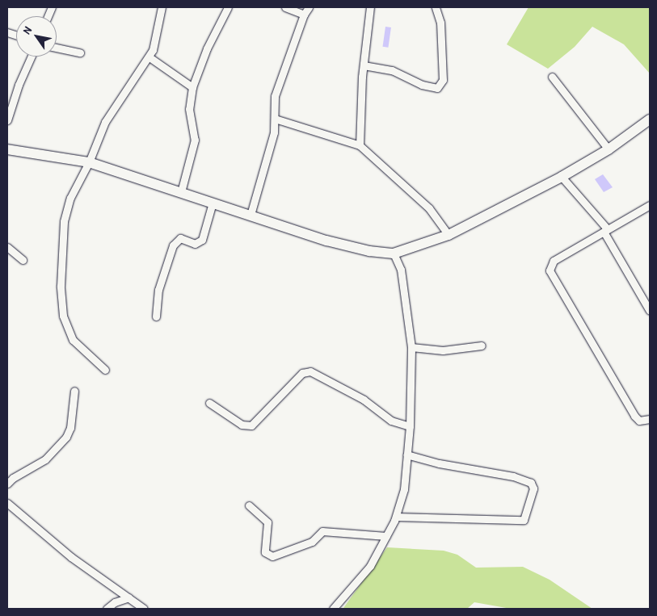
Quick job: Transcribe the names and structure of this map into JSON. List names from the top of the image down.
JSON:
{
  "north": "top left"
}
